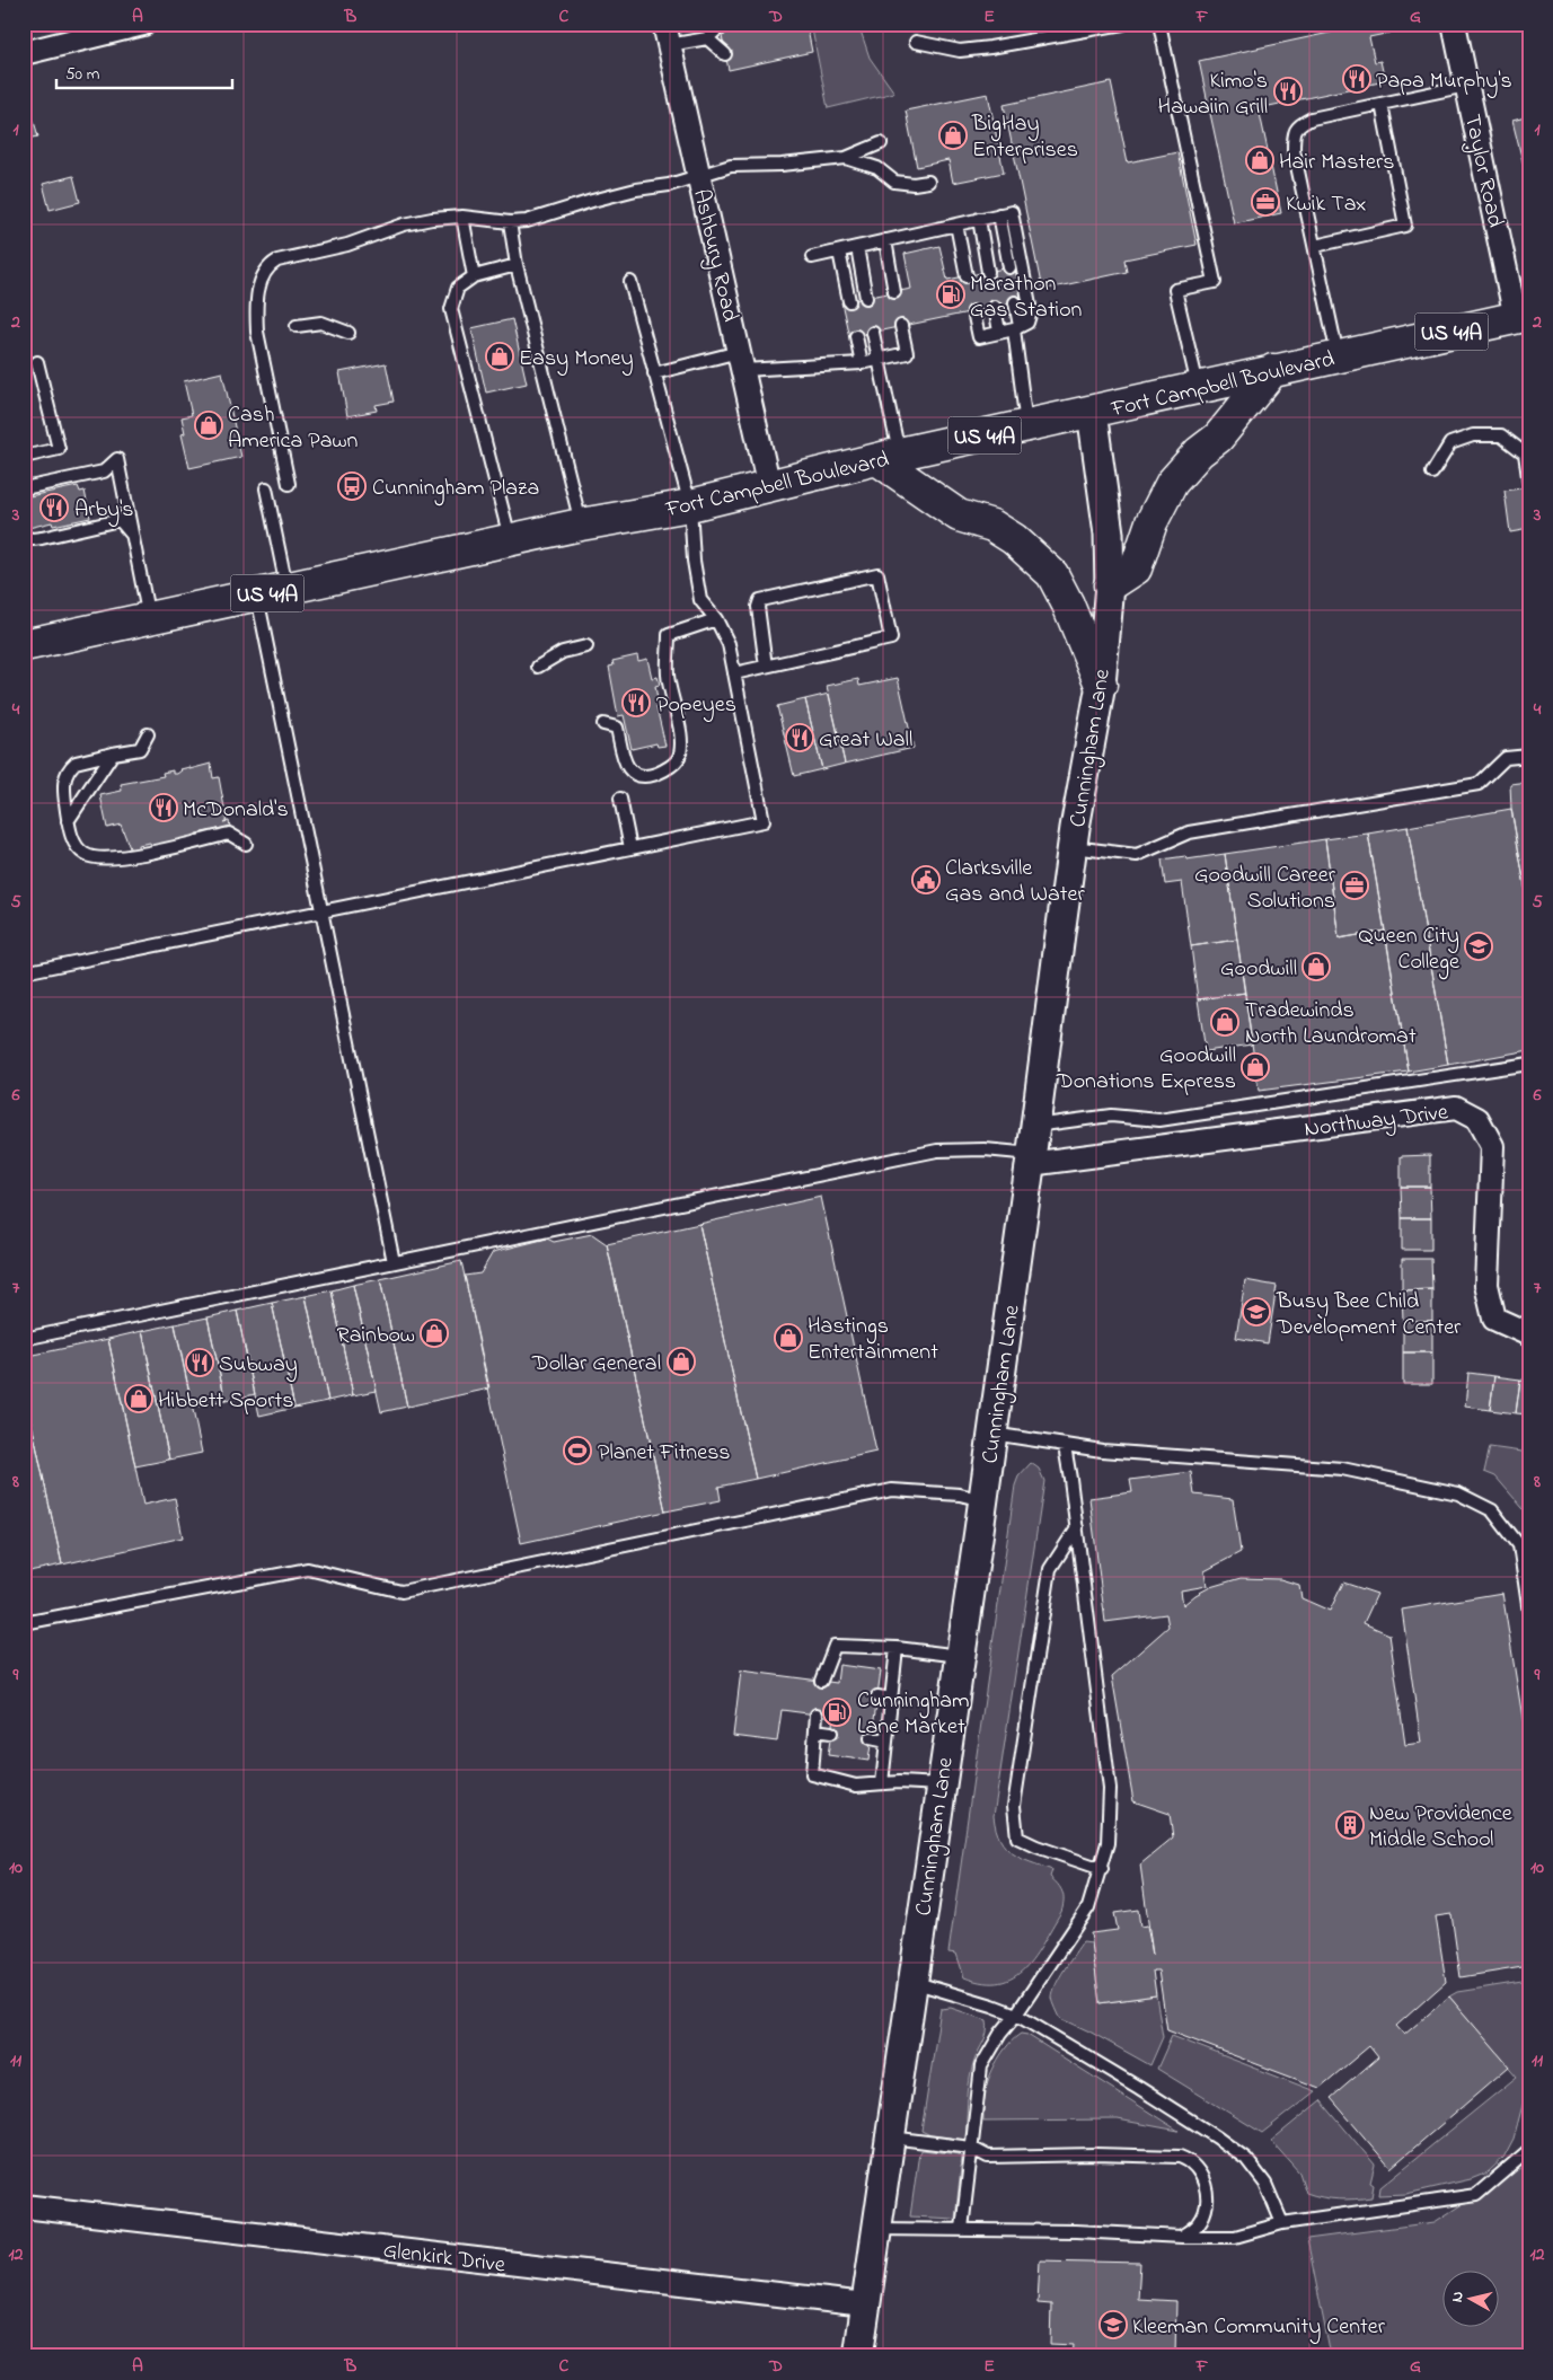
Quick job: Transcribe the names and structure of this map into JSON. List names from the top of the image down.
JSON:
{
  "streets": {
    "highway": ["US 41A", "Fort Campbell Boulevard"],
    "street": [
      "Taylor Road",
      "Ashbury Road",
      "Cunningham Lane",
      "Northway Drive",
      "Glenkirk Drive"
    ]
  },
  "crossings": [
    ["Taylor Road", "Fort Campbell Boulevard"],
    ["Ashbury Road", "Fort Campbell Boulevard"],
    ["Fort Campbell Boulevard", "Cunningham Lane"],
    ["Cunningham Lane", "Northway Drive"],
    ["Cunningham Lane", "Glenkirk Drive"]
  ],
  "places": {
    "restaurant": [
      "Papa Murphy's",
      "Kimo's Hawaiin Grill",
      "Arby's",
      "Popeyes",
      "Great Wall",
      "McDonald's",
      "Subway"
    ],
    "shop": [
      "BigHay Enterprises",
      "Hair Masters",
      "Easy Money",
      "Cash America Pawn",
      "Goodwill",
      "Tradewinds North Laundromat",
      "Goodwill Donations Express",
      "Rainbow",
      "Hastings Entertainment",
      "Dollar General",
      "Hibbett Sports"
    ],
    "office": ["Kwik Tax", "Goodwill Career Solutions"],
    "fuel station": ["Marathon Gas Station", "Cunningham Lane Market"],
    "bus stop": ["Cunningham Plaza"],
    "public building": ["Clarksville Gas and Water"],
    "school or university": ["Queen City College", "Busy Bee Child Development Center", "Kleeman Community Center"],
    "sports": ["Planet Fitness"],
    "building": ["New Providence Middle School"]
  },
  "scale_bar": "50 m",
  "north": "left",
  "grid": {
    "columns": [
      "A",
      "B",
      "C",
      "D",
      "E",
      "F",
      "G"
    ],
    "rows": [
      "1",
      "2",
      "3",
      "4",
      "5",
      "6",
      "7",
      "8",
      "9",
      "10",
      "11",
      "12"
    ]
  }
}
